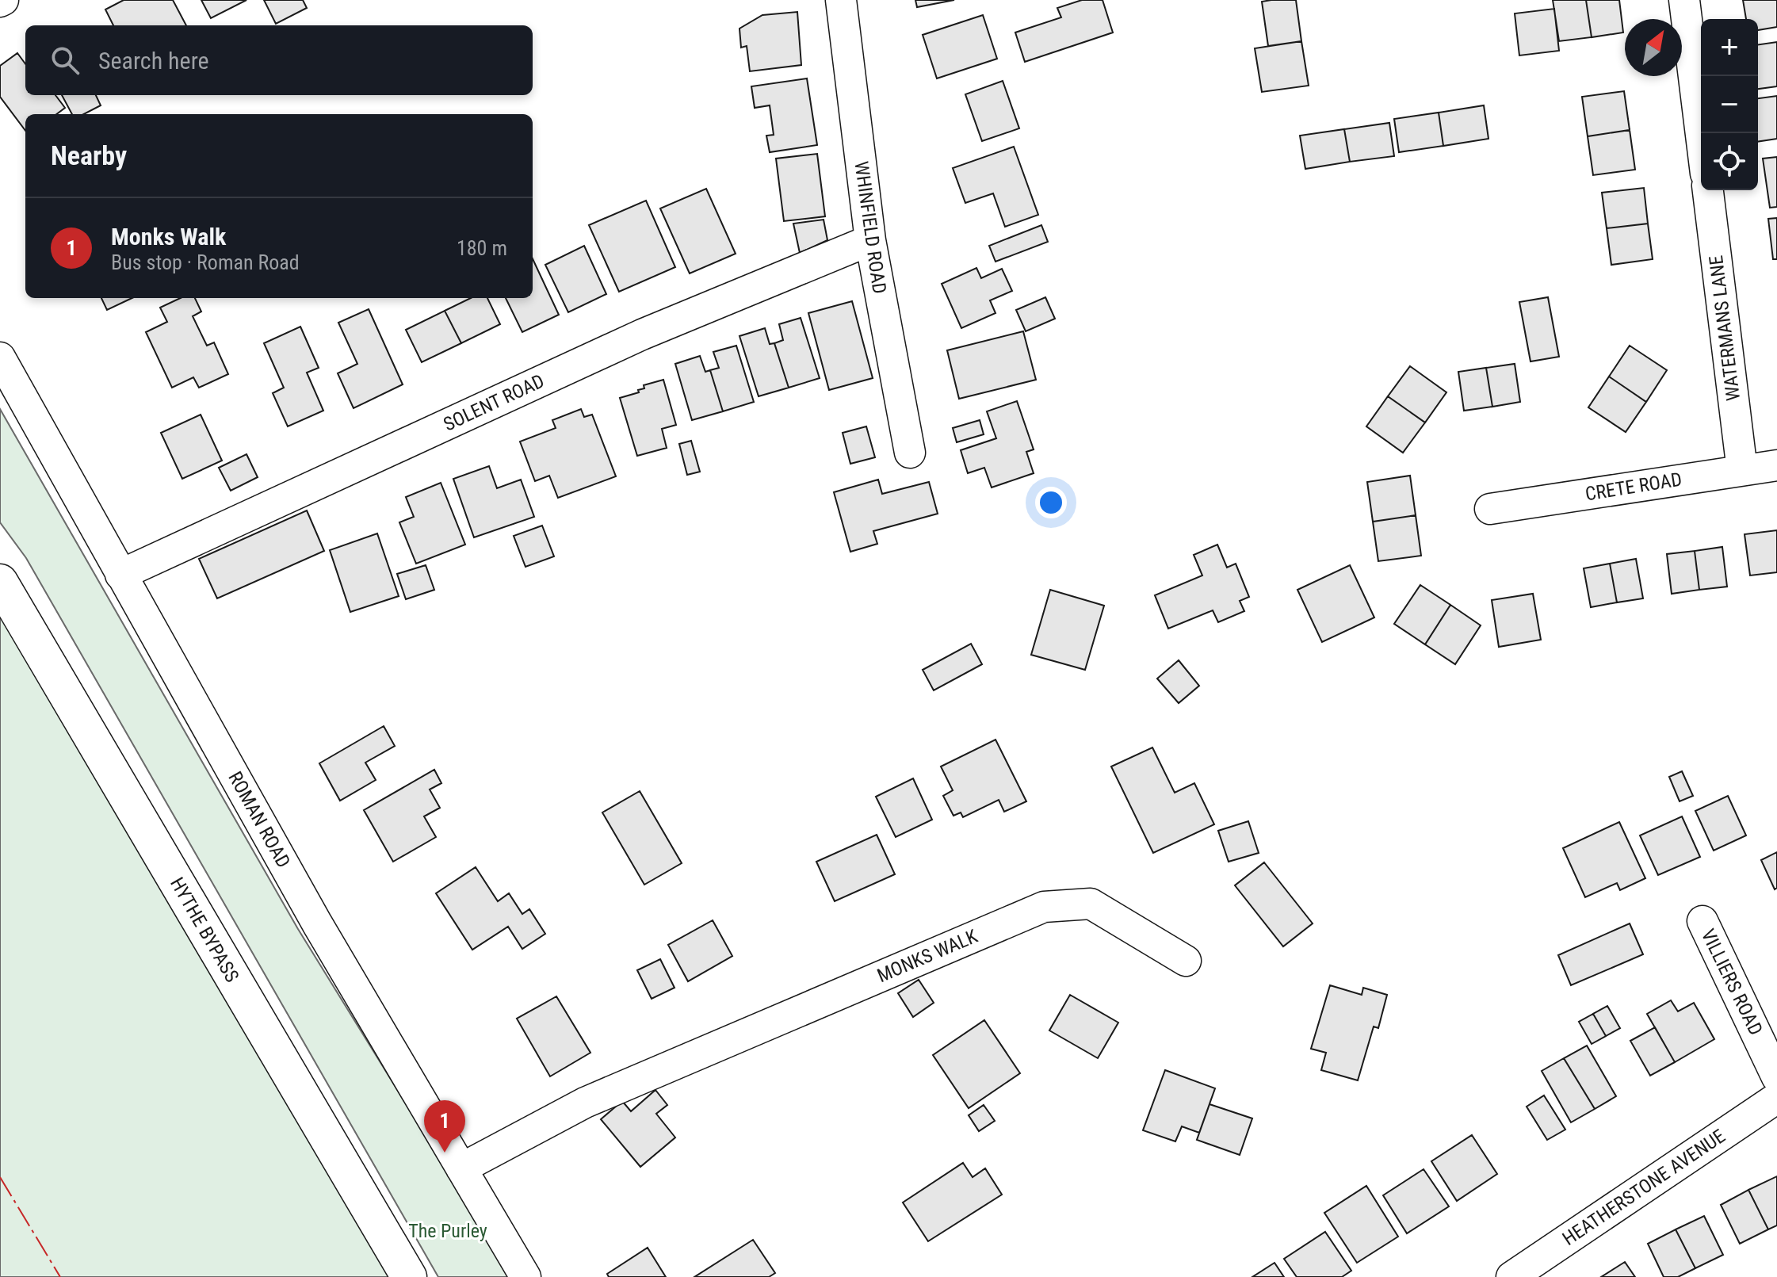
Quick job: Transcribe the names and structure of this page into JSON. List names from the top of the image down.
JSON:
{
  "streets": {
    "main road": ["HYTHE BYPASS"],
    "street": [
      "WHINFIELD ROAD",
      "WATERMANS LANE",
      "SOLENT ROAD",
      "CRETE ROAD",
      "ROMAN ROAD",
      "MONKS WALK",
      "VILLIERS ROAD",
      "HEATHERSTONE AVENUE"
    ]
  },
  "crossings": [
    ["WHINFIELD ROAD", "SOLENT ROAD"],
    ["WATERMANS LANE", "CRETE ROAD"],
    ["SOLENT ROAD", "ROMAN ROAD"],
    ["ROMAN ROAD", "MONKS WALK"]
  ],
  "parks": ["The Purley"],
  "north": "top right",
  "page": {
    "map_buttons": ["+", "−"],
    "search": "Search here",
    "heading": "Nearby",
    "list": [
      {
        "mark": "1",
        "name": "Monks Walk",
        "note": "Bus stop · Roman Road",
        "value": "180 m"
      }
    ],
    "pins": "1"
  }
}
